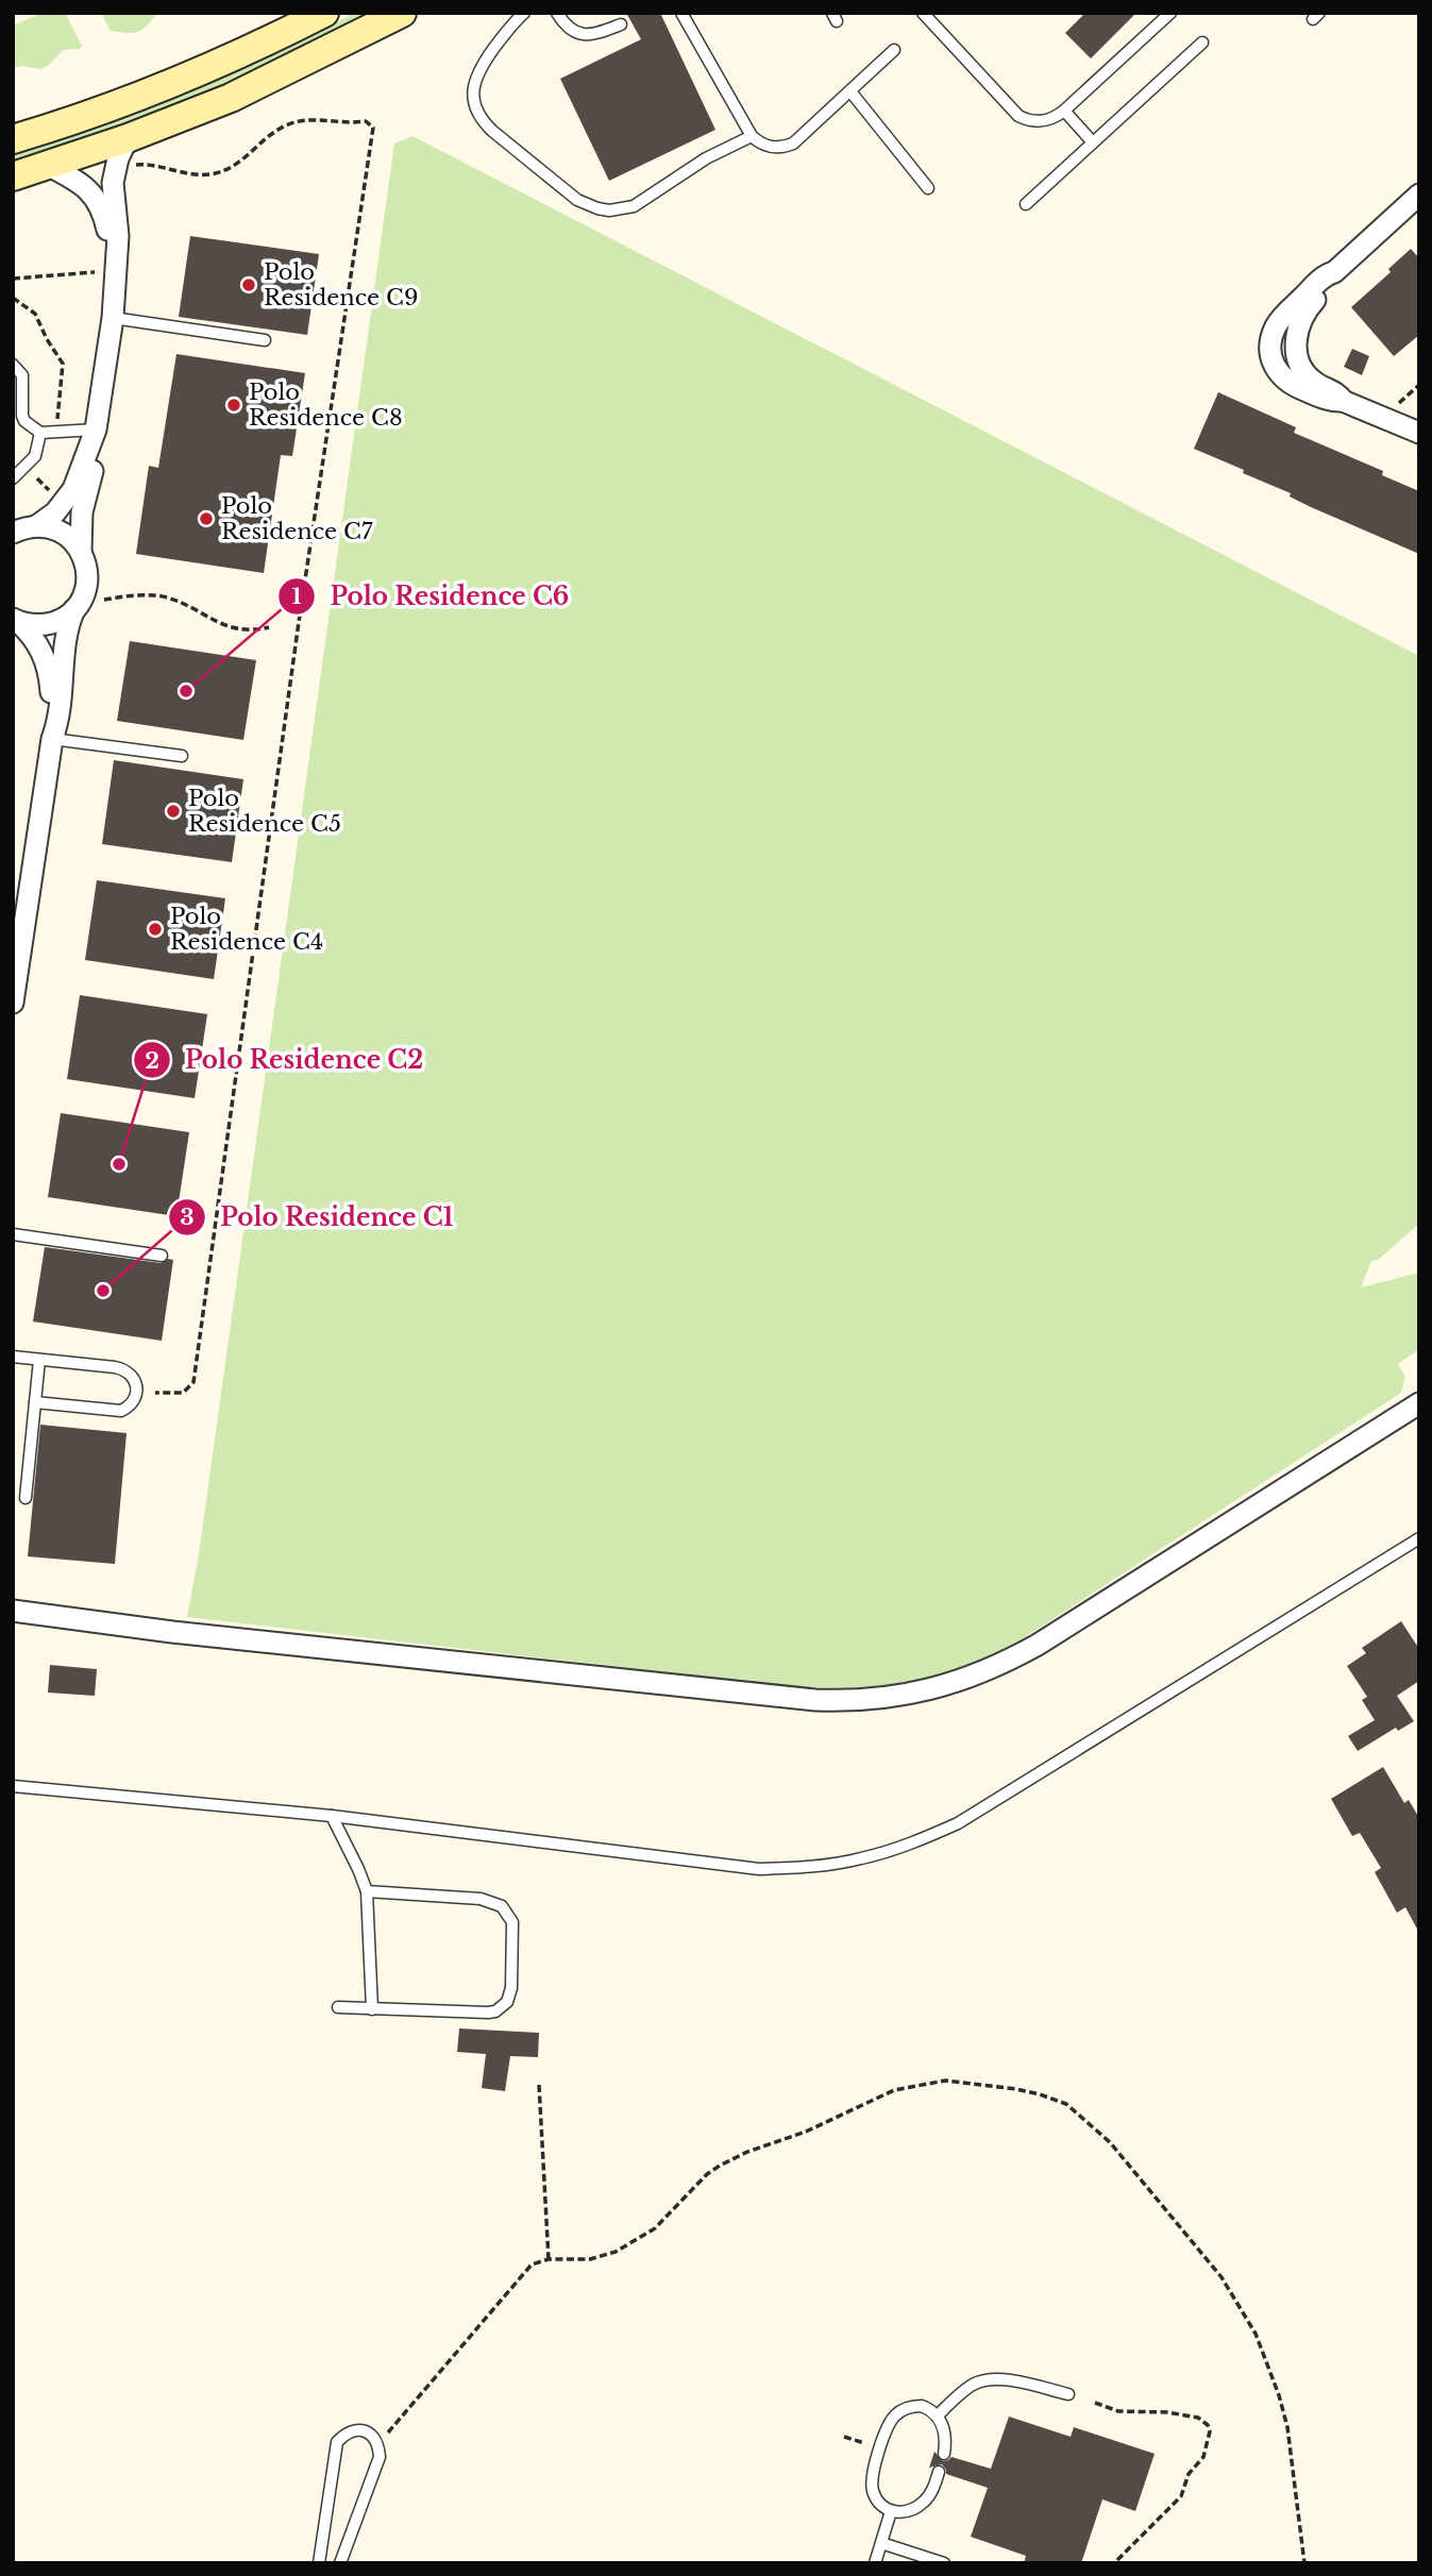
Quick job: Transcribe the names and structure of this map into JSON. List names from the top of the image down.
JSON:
{
  "places": [
    "Polo Residence C9",
    "Polo Residence C8",
    "Polo Residence C7",
    "Polo Residence C6",
    "Polo Residence C5",
    "Polo Residence C4",
    "Polo Residence C2",
    "Polo Residence C1"
  ]
}
